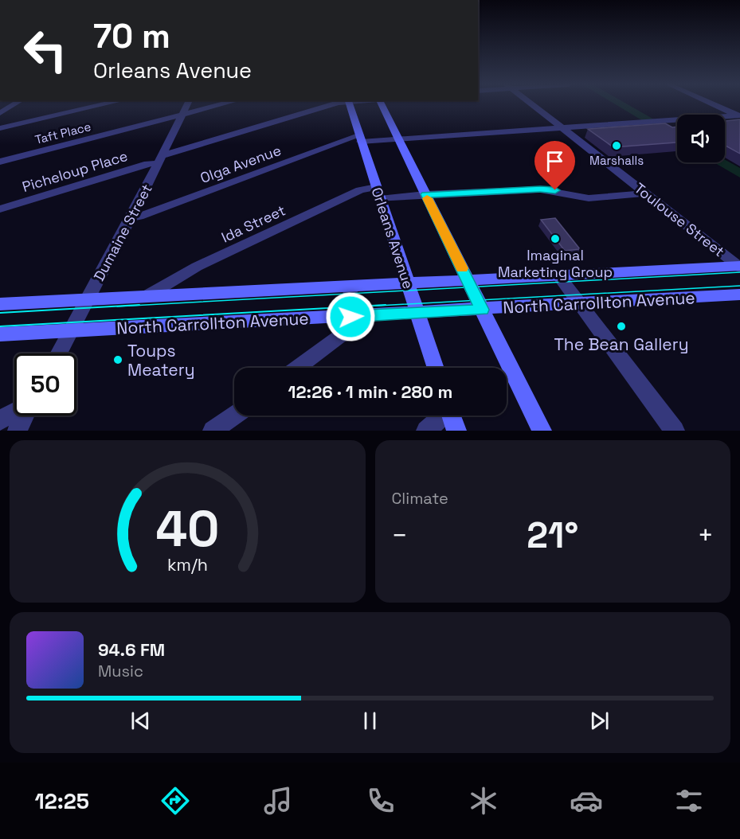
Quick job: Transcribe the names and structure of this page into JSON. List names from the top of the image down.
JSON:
{
  "streets": {
    "main road": ["Orleans Avenue", "North Carrollton Avenue"],
    "street": [
      "Taft Place",
      "Olga Avenue",
      "Picheloup Place",
      "Toulouse Street",
      "Ida Street",
      "Dumaine Street"
    ]
  },
  "crossings": [
    ["Taft Place", "Dumaine Street"],
    ["Olga Avenue", "Toulouse Street"],
    ["Olga Avenue", "Dumaine Street"],
    ["Olga Avenue", "Orleans Avenue"],
    ["Picheloup Place", "Dumaine Street"],
    ["Toulouse Street", "Ida Street"],
    ["Toulouse Street", "North Carrollton Avenue"],
    ["Ida Street", "Orleans Avenue"],
    ["Ida Street", "North Carrollton Avenue"],
    ["Dumaine Street", "North Carrollton Avenue"],
    ["Orleans Avenue", "North Carrollton Avenue"]
  ],
  "places": [
    "Marshalls",
    "Imaginal Marketing Group",
    "The Bean Gallery",
    "Toups Meatery"
  ],
  "page": {
    "turn": ["70 m", "Orleans Avenue"],
    "limit": "50",
    "trip": "12:26 · 1 min · 280 m",
    "tile": "Climate",
    "heat": ["−", "21°", "+"],
    "song": ["94.6 FM", "Music"],
    "tabs": "12:25",
    "gauge": ["40", "km/h"]
  }
}
